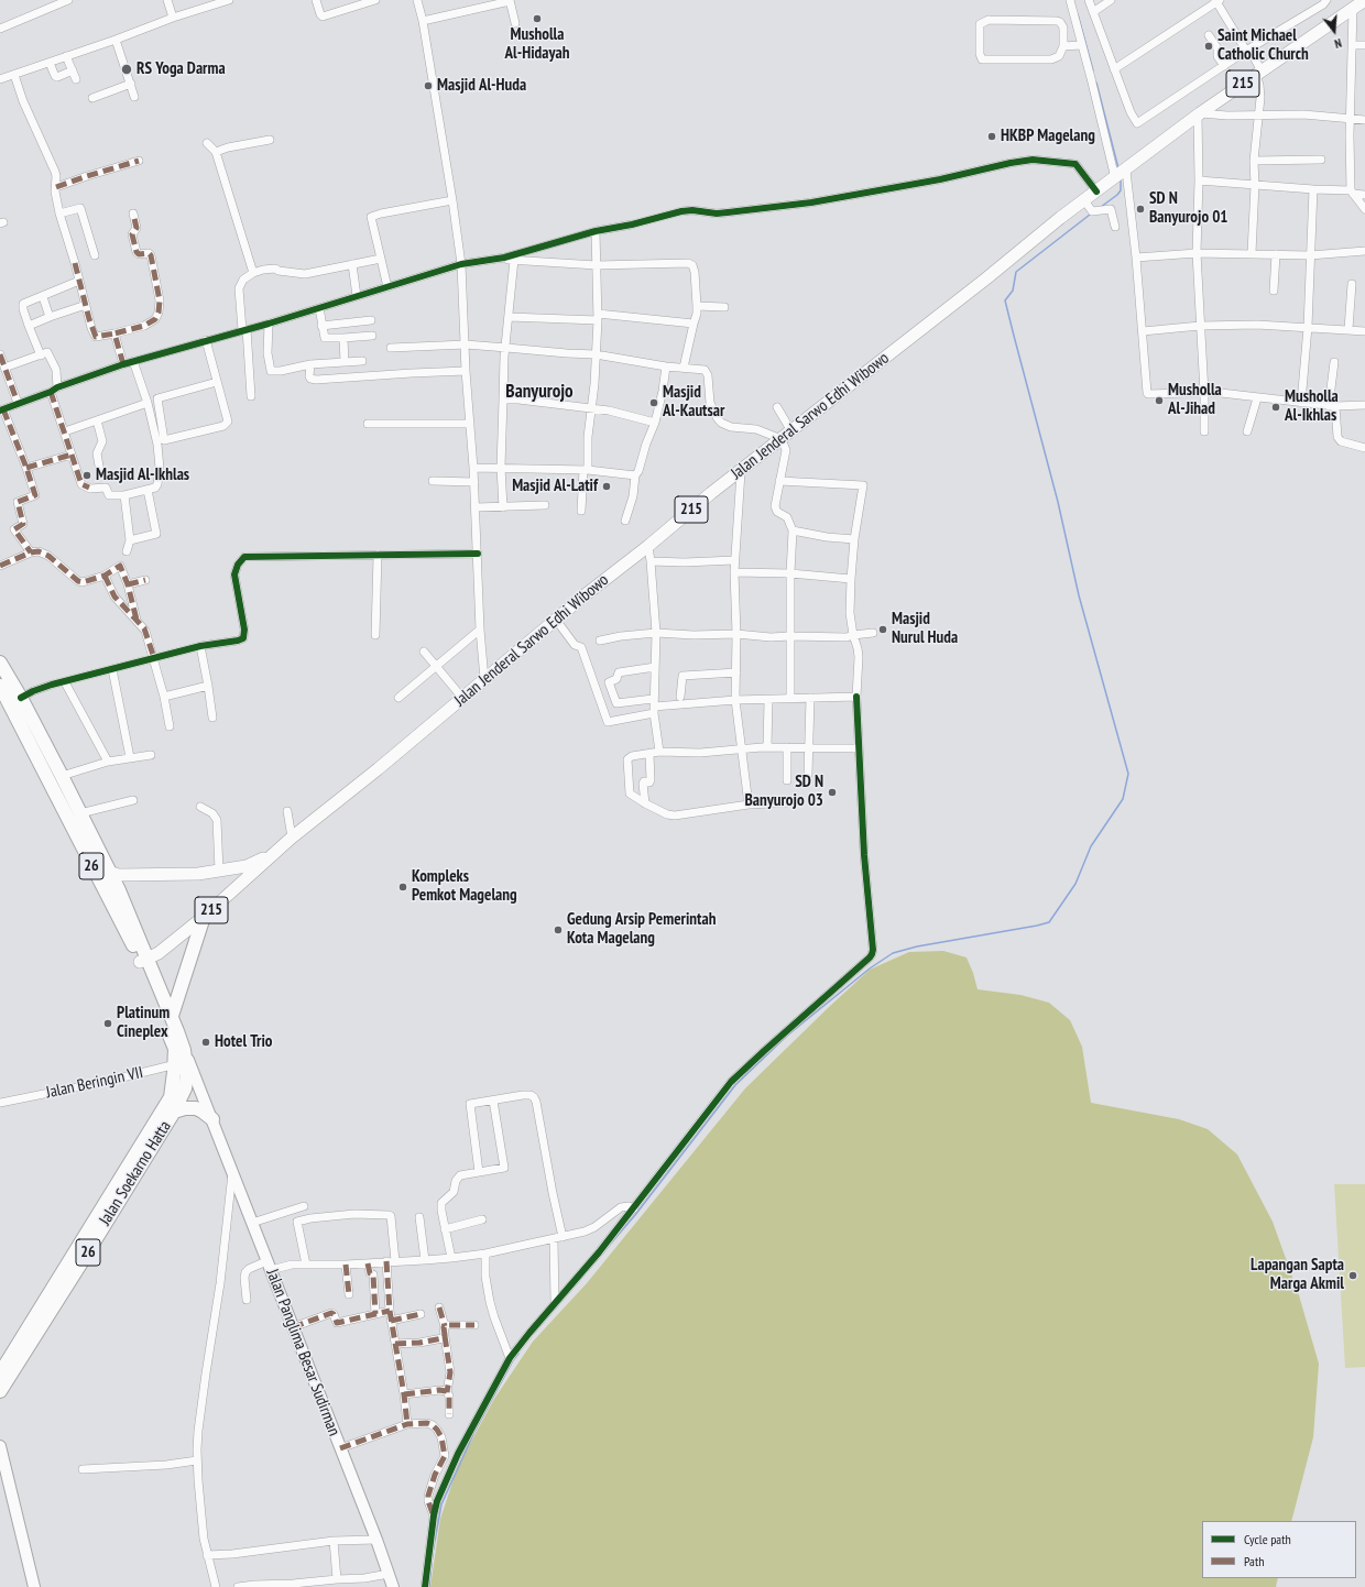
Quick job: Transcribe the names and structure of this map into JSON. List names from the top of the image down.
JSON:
{
  "streets": {
    "highway": ["215", "26", "Jalan Soekarno Hatta"],
    "main road": ["Jalan Jenderal Sarwo Edhi Wibowo", "Jalan Panglima Besar Sudirman"],
    "street": ["Jalan Beringin VII"]
  },
  "crossings": [
    ["215", "Jalan Jenderal Sarwo Edhi Wibowo"],
    ["215", "26"],
    ["Jalan Jenderal Sarwo Edhi Wibowo", "26"],
    ["26", "Jalan Beringin VII"],
    ["26", "Jalan Soekarno Hatta"],
    ["26", "Jalan Panglima Besar Sudirman"],
    ["Jalan Beringin VII", "Jalan Panglima Besar Sudirman"]
  ],
  "districts": ["Banyurojo"],
  "places": [
    "Musholla Al-Hidayah",
    "Saint Michael Catholic Church",
    "RS Yoga Darma",
    "Masjid Al-Huda",
    "HKBP Magelang",
    "SD N Banyurojo 01",
    "Musholla Al-Jihad",
    "Masjid Al-Kautsar",
    "Musholla Al-Ikhlas",
    "Masjid Al-Ikhlas",
    "Masjid Al-Latif",
    "Masjid Nurul Huda",
    "SD N Banyurojo 03",
    "Kompleks Pemkot Magelang",
    "Gedung Arsip Pemerintah Kota Magelang",
    "Platinum Cineplex",
    "Hotel Trio",
    "Lapangan Sapta Marga Akmil"
  ],
  "legend": ["Cycle path", "Path"],
  "north": "bottom"
}
